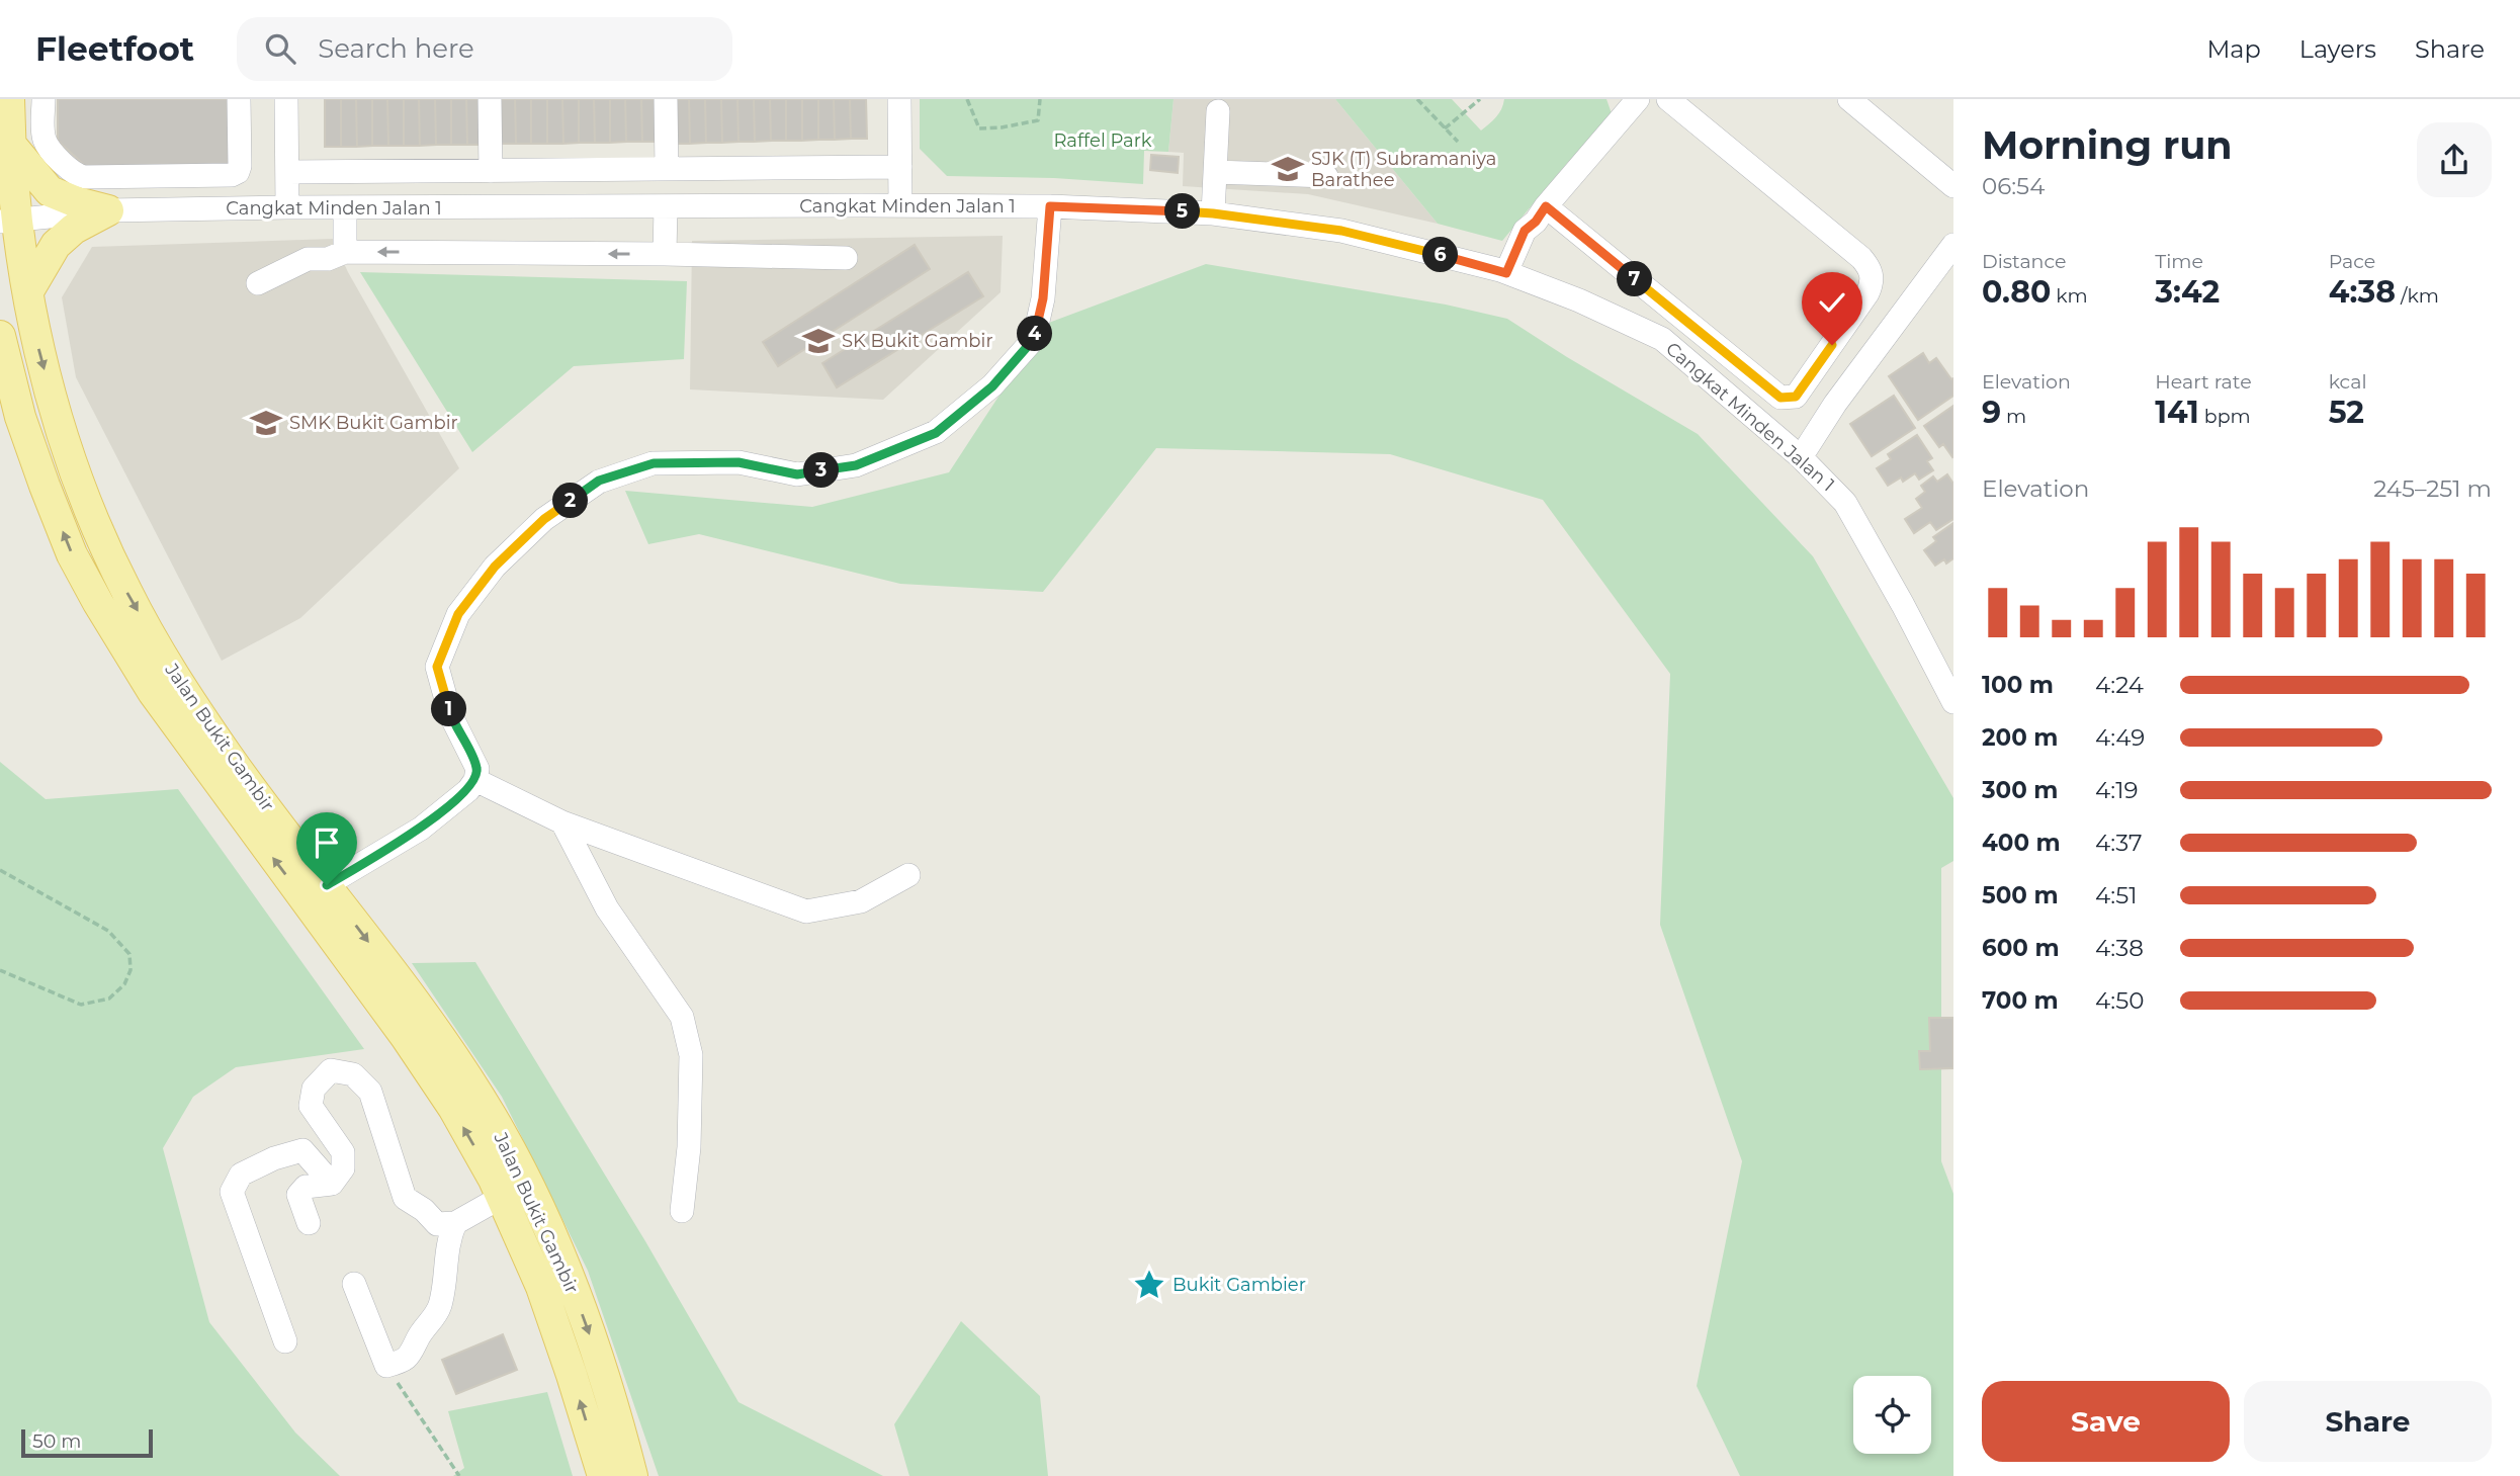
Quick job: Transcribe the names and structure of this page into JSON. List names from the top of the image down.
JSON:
{
  "streets": {
    "main road": ["Jalan Bukit Gambir"],
    "street": ["Cangkat Minden Jalan 1"]
  },
  "crossings": [
    ["Cangkat Minden Jalan 1", "Jalan Bukit Gambir"]
  ],
  "parks": ["Raffel Park"],
  "places": {
    "school or university": ["SJK (T) Subramaniya Barathee", "SK Bukit Gambir", "SMK Bukit Gambir"],
    "place": ["Bukit Gambier"]
  },
  "scale_bar": "50 m",
  "page": {
    "header": "Fleetfoot",
    "search": "Search here",
    "nav": ["Map", "Layers", "Share"],
    "heading": ["Morning run", "06:54"],
    "pins": [
      "5",
      "6",
      "7",
      "4",
      "3",
      "2",
      "1"
    ],
    "stats": [
      ["Distance", "0.80 km"],
      ["Time", "3:42"],
      ["Pace", "4:38 /km"],
      ["Elevation", "9 m"],
      ["Heart rate", "141 bpm"],
      ["kcal", "52"]
    ],
    "chart": ["Elevation", "245–251 m"],
    "list": [
      {
        "name": "100 m",
        "note": "4:24"
      },
      {
        "name": "200 m",
        "note": "4:49"
      },
      {
        "name": "300 m",
        "note": "4:19"
      },
      {
        "name": "400 m",
        "note": "4:37"
      },
      {
        "name": "500 m",
        "note": "4:51"
      },
      {
        "name": "600 m",
        "note": "4:38"
      },
      {
        "name": "700 m",
        "note": "4:50"
      }
    ],
    "buttons": ["Save", "Share"],
    "scale": "50 m"
  }
}
